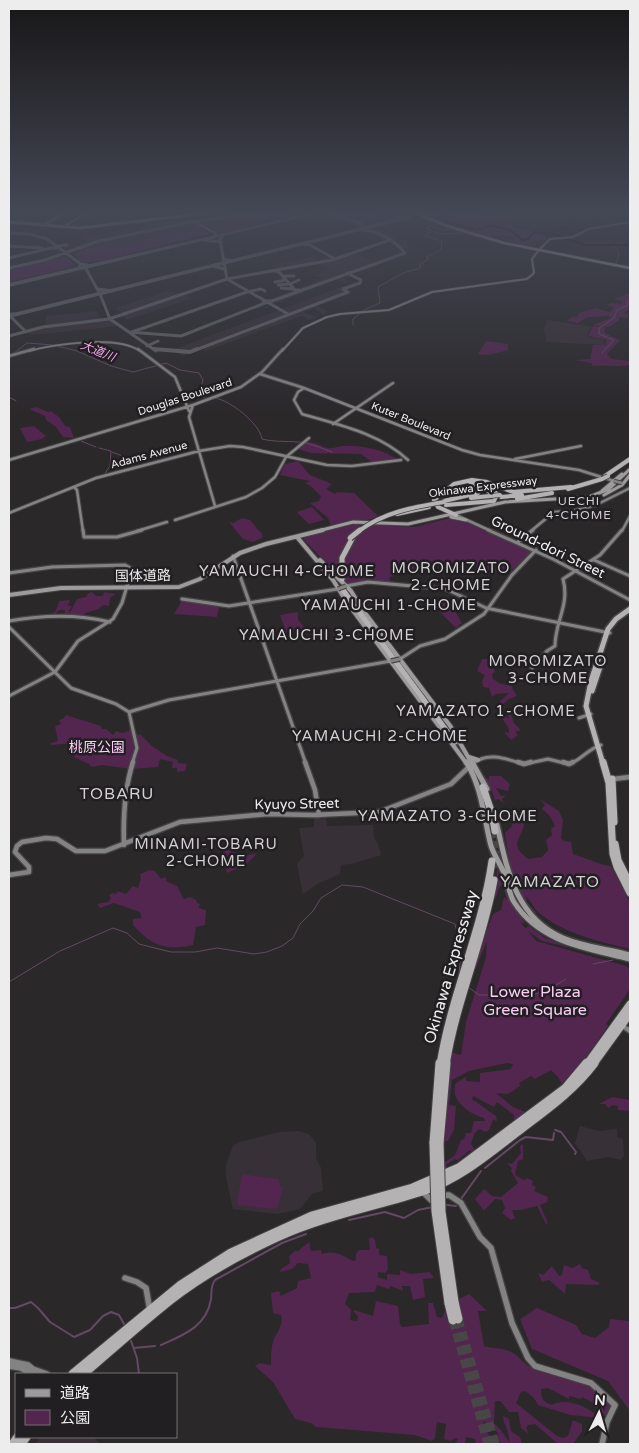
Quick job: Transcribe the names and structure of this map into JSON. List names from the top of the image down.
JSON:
{
  "streets": {
    "highway": ["Okinawa Expressway"],
    "main road": ["国体道路"],
    "street": [
      "Douglas Boulevard",
      "Kuter Boulevard",
      "Adams Avenue",
      "Ground-dori Street",
      "Kyuyo Street"
    ]
  },
  "crossings": [
    ["Douglas Boulevard", "Kuter Boulevard"],
    ["Kuter Boulevard", "Okinawa Expressway"],
    ["Ground-dori Street", "国体道路"]
  ],
  "districts": [
    "UECHI 4-CHOME",
    "MOROMIZATO 2-CHOME",
    "YAMAUCHI 4-CHOME",
    "YAMAUCHI 1-CHOME",
    "YAMAUCHI 3-CHOME",
    "MOROMIZATO 3-CHOME",
    "YAMAZATO 1-CHOME",
    "YAMAUCHI 2-CHOME",
    "TOBARU",
    "YAMAZATO 3-CHOME",
    "MINAMI-TOBARU 2-CHOME",
    "YAMAZATO"
  ],
  "water": ["大道川"],
  "parks": ["桃原公園", "Lower Plaza Green Square"],
  "legend": ["道路", "公園"],
  "north": "top"
}
